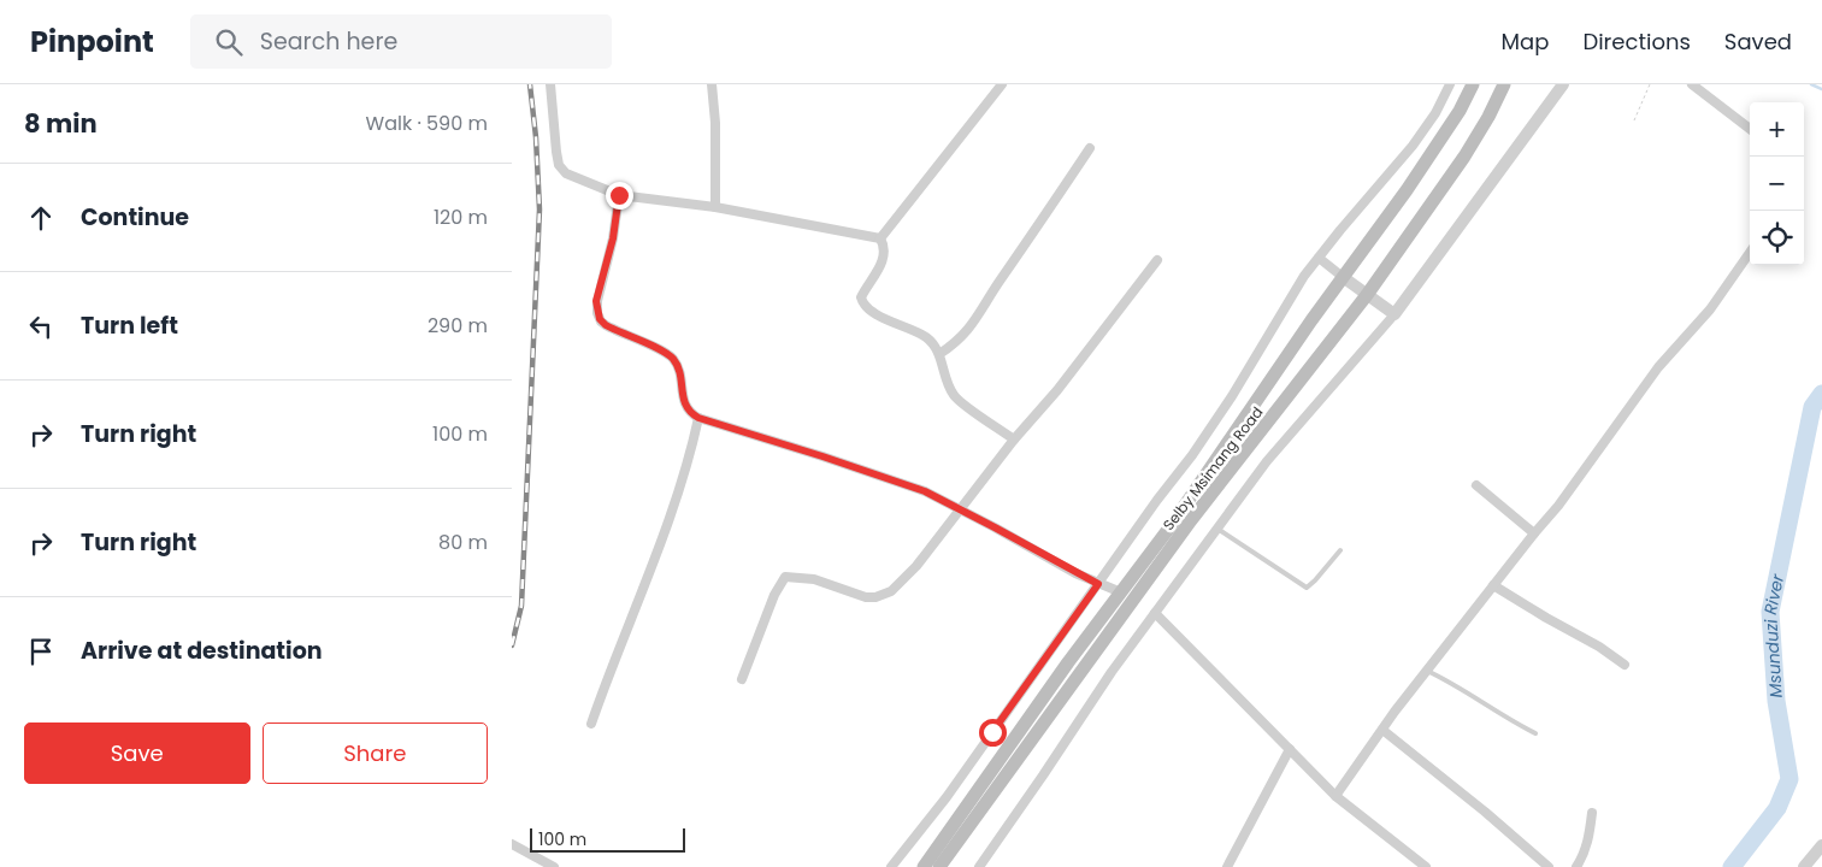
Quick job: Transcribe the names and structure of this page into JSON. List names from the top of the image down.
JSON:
{
  "streets": {
    "main road": ["Selby Msimang Road"]
  },
  "water": ["Msunduzi River"],
  "scale_bar": "100 m",
  "page": {
    "header": "Pinpoint",
    "search": "Search here",
    "nav": ["Map", "Directions", "Saved"],
    "heading": ["8 min", "Walk · 590 m"],
    "map_buttons": ["+", "−"],
    "list": [
      ["Continue", "120 m"],
      ["Turn left", "290 m"],
      ["Turn right", "100 m"],
      ["Turn right", "80 m"],
      "Arrive at destination"
    ],
    "buttons": ["Save", "Share"],
    "scale": "100 m"
  }
}
